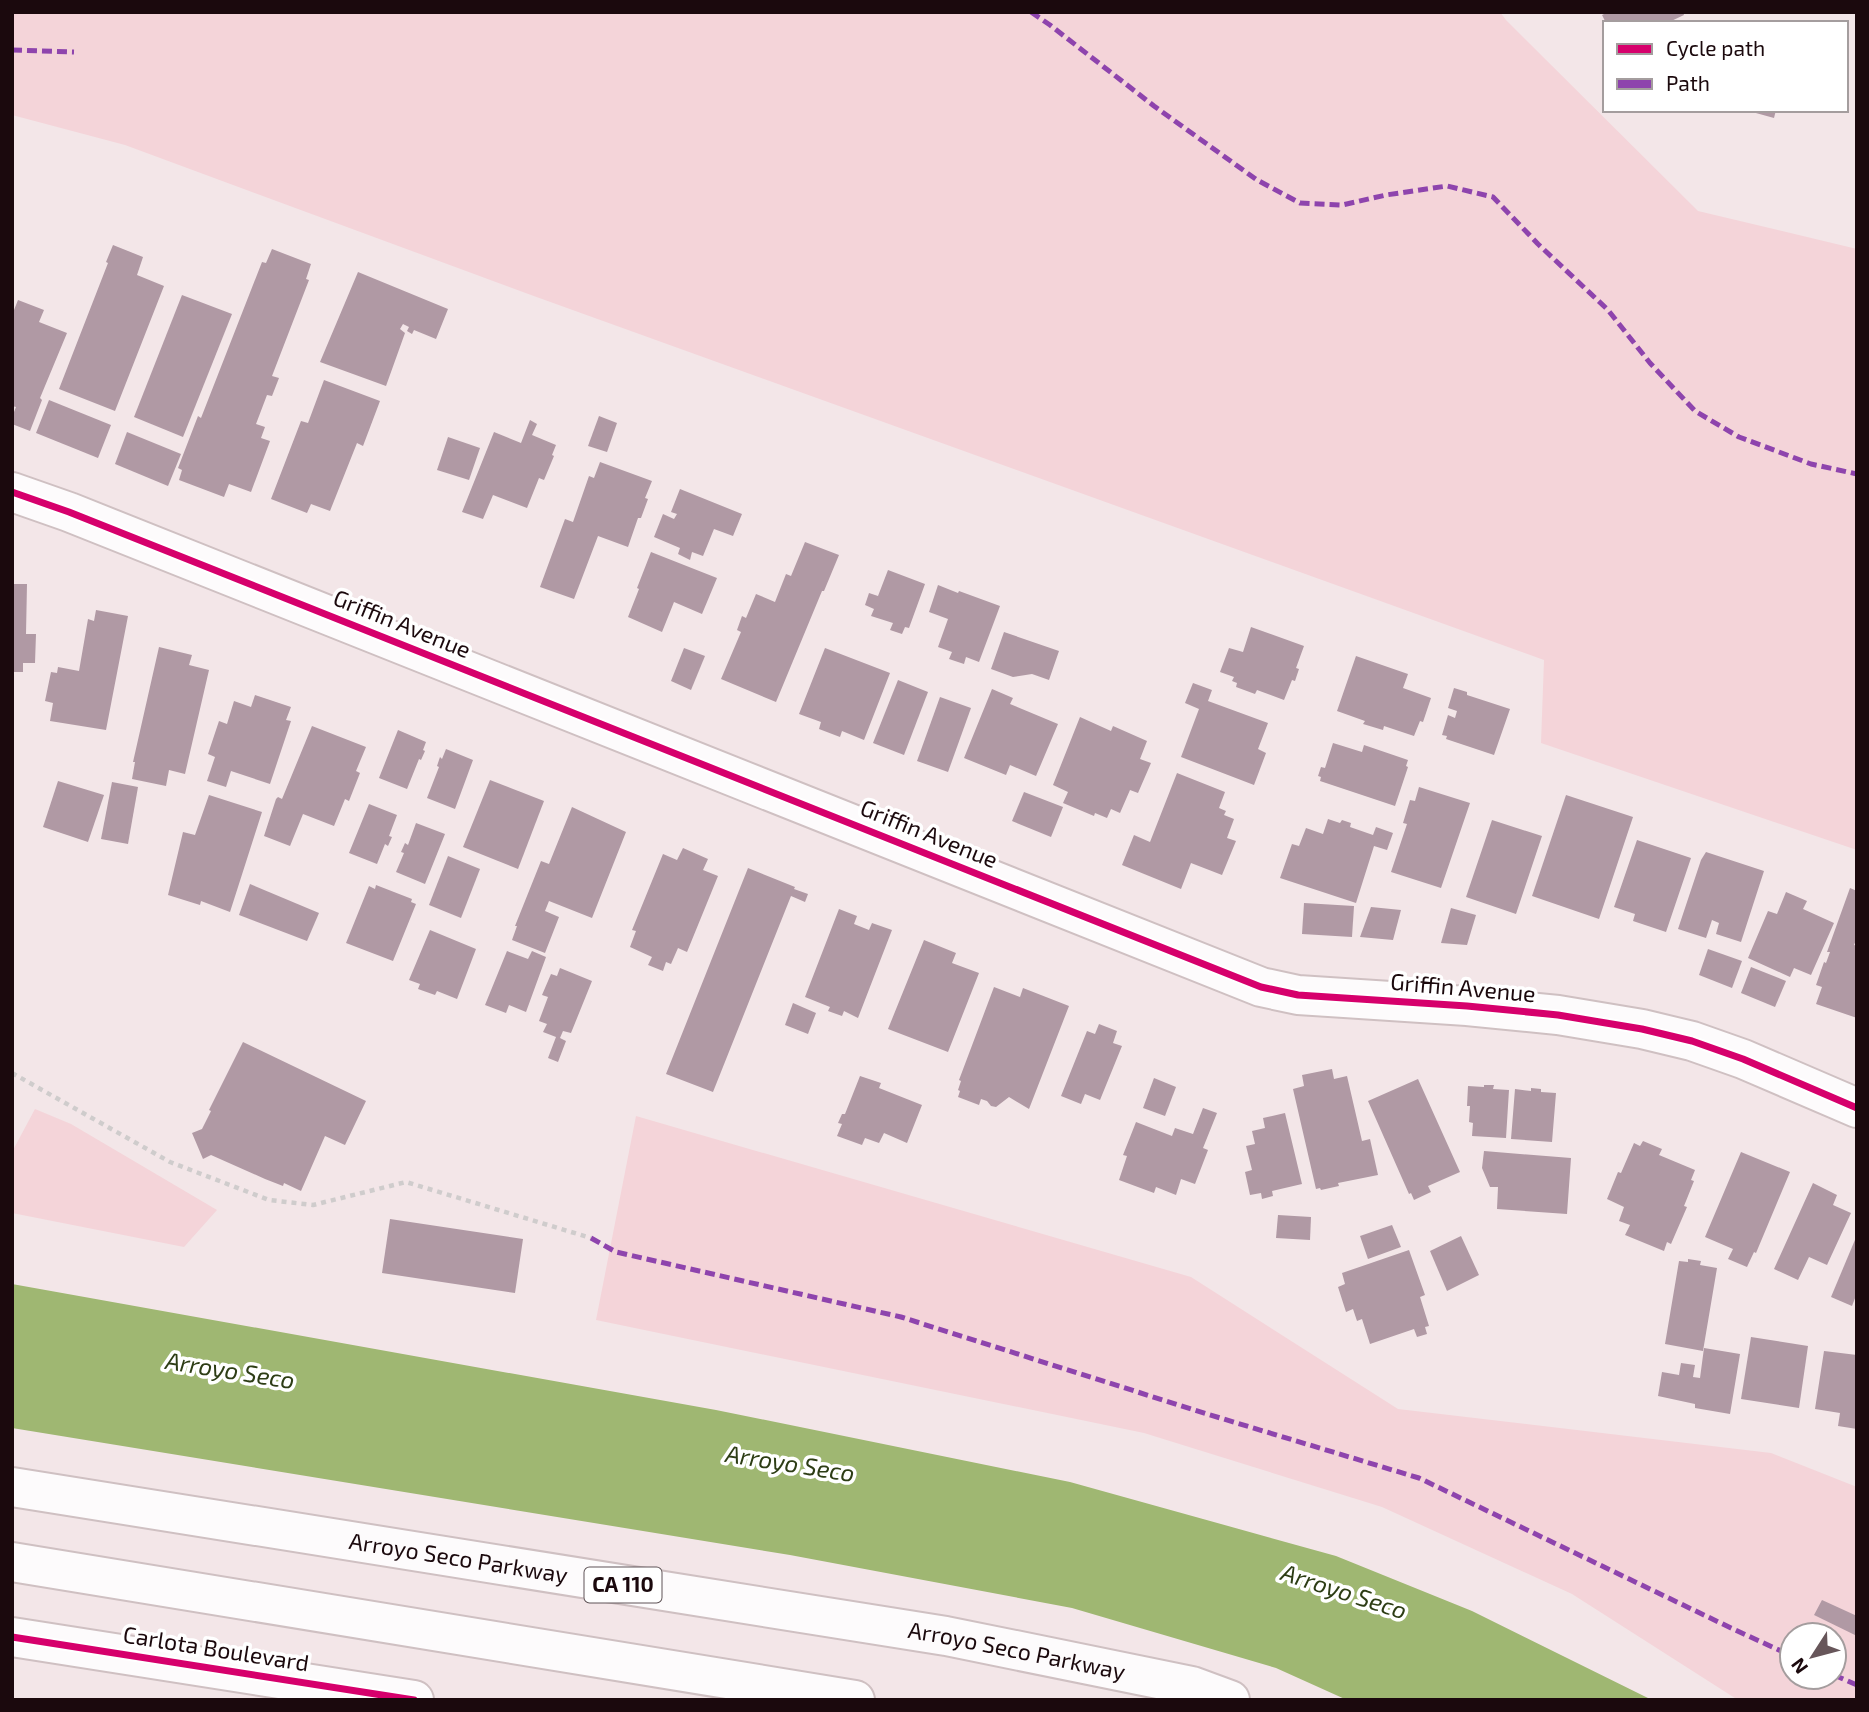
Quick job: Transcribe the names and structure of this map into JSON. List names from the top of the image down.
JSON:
{
  "streets": {
    "main road": [
      "Griffin Avenue",
      "Arroyo Seco Parkway",
      "CA 110",
      "Carlota Boulevard"
    ]
  },
  "water": ["Arroyo Seco"],
  "legend": ["Cycle path", "Path"],
  "north": "bottom left"
}
